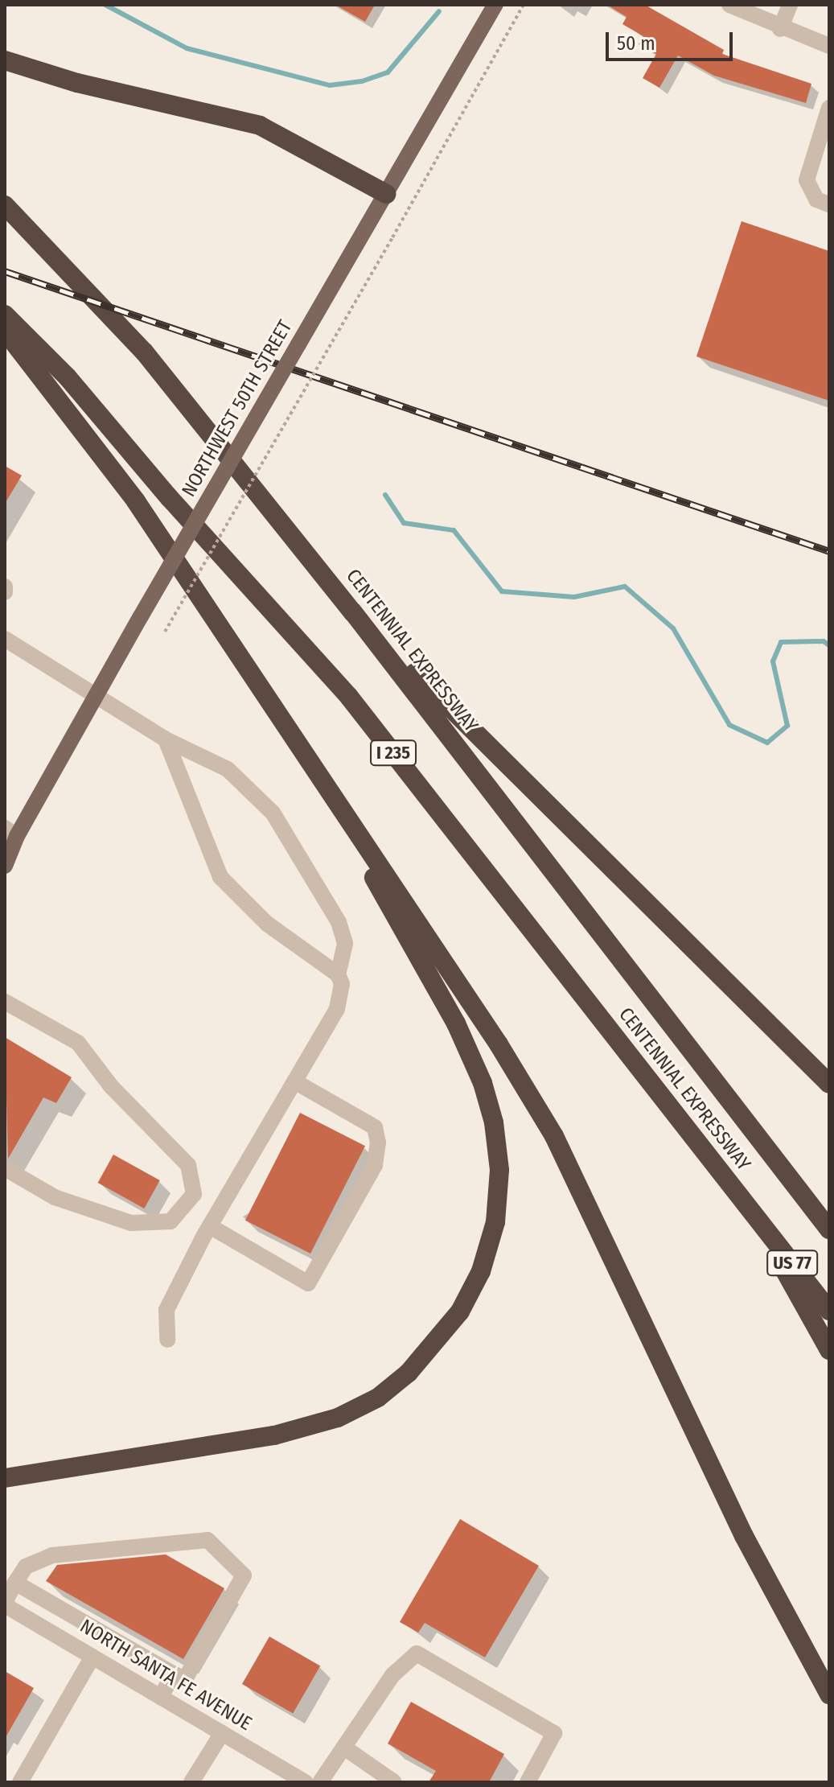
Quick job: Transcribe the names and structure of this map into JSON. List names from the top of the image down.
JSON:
{
  "streets": {
    "highway": ["CENTENNIAL EXPRESSWAY", "I 235", "US 77"],
    "main road": ["NORTHWEST 50TH STREET"],
    "street": ["NORTH SANTA FE AVENUE"]
  },
  "crossings": [
    ["CENTENNIAL EXPRESSWAY", "US 77"]
  ],
  "scale_bar": "50 m"
}
